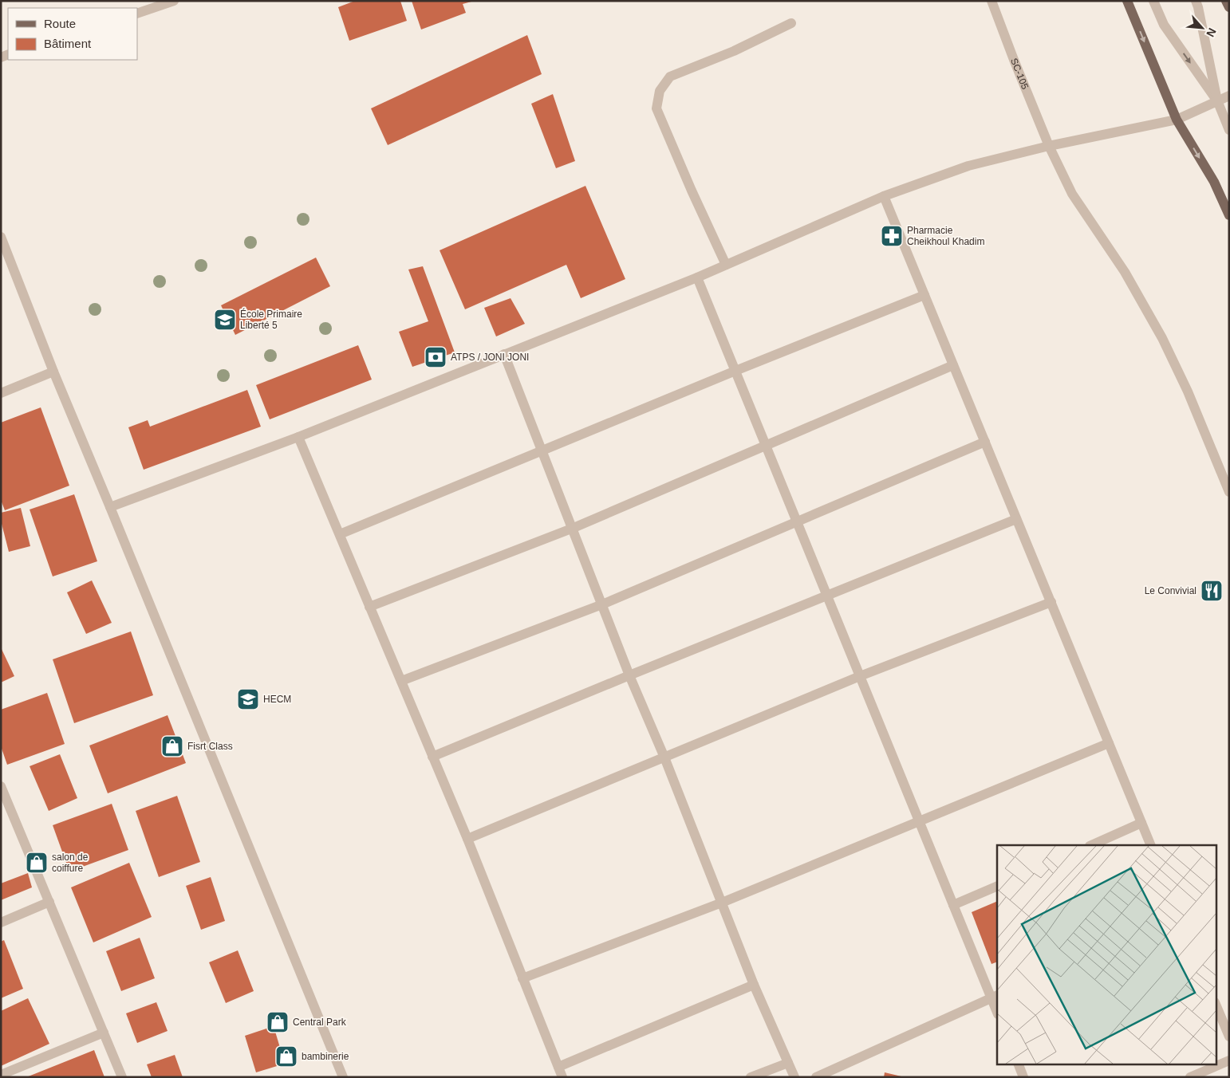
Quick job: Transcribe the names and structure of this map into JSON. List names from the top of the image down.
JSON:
{
  "streets": {
    "street": ["SC-105"]
  },
  "places": {
    "pharmacy": ["Pharmacie Cheikhoul Khadim"],
    "school or university": ["École Primaire Liberté 5", "HECM"],
    "bank": ["ATPS / JONI JONI"],
    "restaurant": ["Le Convivial"],
    "shop": [
      "Fisrt Class",
      "salon de coiffure",
      "Central Park",
      "bambinerie"
    ]
  },
  "legend": ["Route", "Bâtiment"],
  "north": "bottom right"
}
